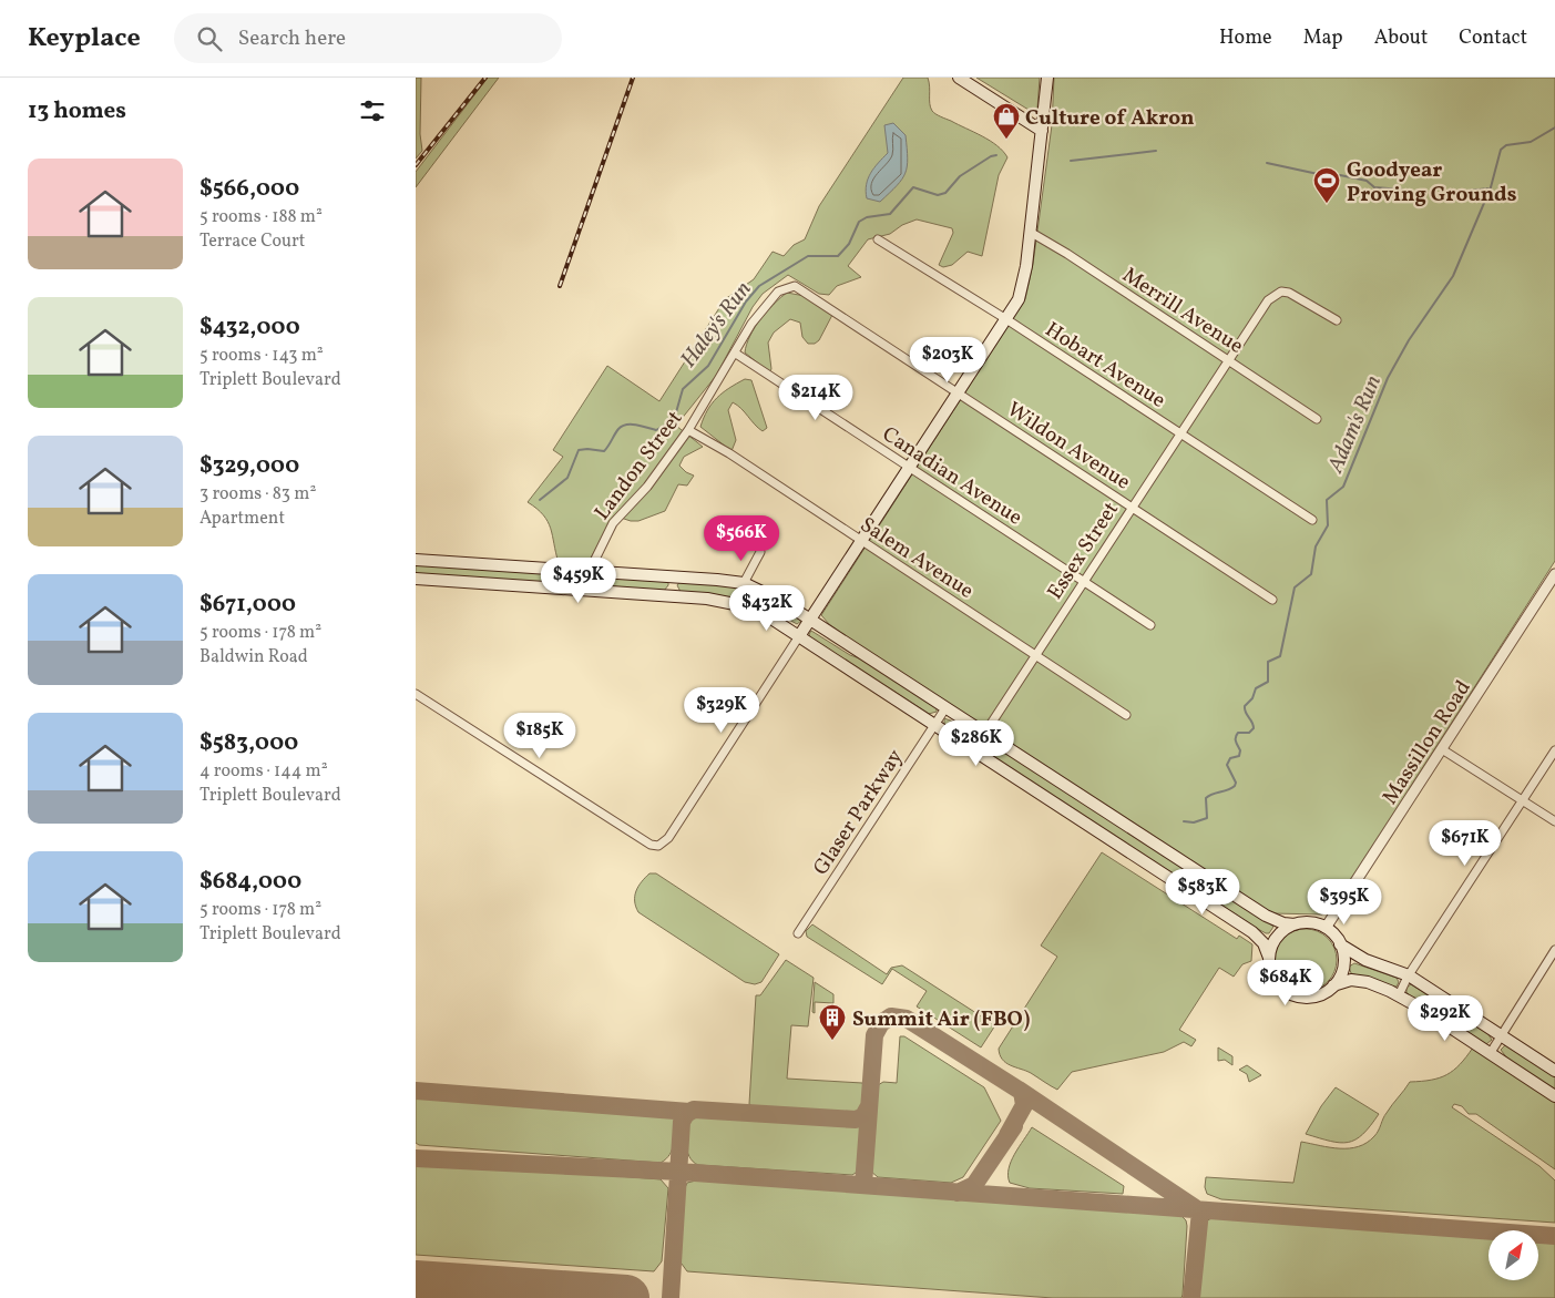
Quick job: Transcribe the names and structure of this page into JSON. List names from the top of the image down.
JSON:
{
  "streets": {
    "street": [
      "Merrill Avenue",
      "Hobart Avenue",
      "Wildon Avenue",
      "Landon Street",
      "Canadian Avenue",
      "Essex Street",
      "Salem Avenue",
      "Massillon Road",
      "Glaser Parkway"
    ]
  },
  "crossings": [
    ["Merrill Avenue", "Essex Street"],
    ["Hobart Avenue", "Essex Street"],
    ["Wildon Avenue", "Landon Street"],
    ["Wildon Avenue", "Essex Street"],
    ["Landon Street", "Canadian Avenue"],
    ["Landon Street", "Salem Avenue"],
    ["Canadian Avenue", "Essex Street"],
    ["Essex Street", "Salem Avenue"]
  ],
  "water": ["Haley's Run", "Adam's Run"],
  "places": {
    "shop": ["Culture of Akron"],
    "sports": ["Goodyear Proving Grounds"],
    "building": ["Summit Air (FBO)"]
  },
  "north": "top right",
  "page": {
    "header": "Keyplace",
    "search": "Search here",
    "nav": [
      "Home",
      "Map",
      "About",
      "Contact"
    ],
    "heading": "13 homes",
    "list": [
      {
        "name": "$566,000",
        "note": "5 rooms · 188 m² · Terrace Court"
      },
      {
        "name": "$432,000",
        "note": "5 rooms · 143 m² · Triplett Boulevard"
      },
      {
        "name": "$329,000",
        "note": "3 rooms · 83 m² · Apartment"
      },
      {
        "name": "$671,000",
        "note": "5 rooms · 178 m² · Baldwin Road"
      },
      {
        "name": "$583,000",
        "note": "4 rooms · 144 m² · Triplett Boulevard"
      },
      {
        "name": "$684,000",
        "note": "5 rooms · 178 m² · Triplett Boulevard"
      }
    ],
    "price": [
      "$203K",
      "$214K",
      "$566K",
      "$459K",
      "$432K",
      "$329K",
      "$185K",
      "$286K",
      "$671K",
      "$583K",
      "$395K",
      "$684K",
      "$292K"
    ]
  }
}
